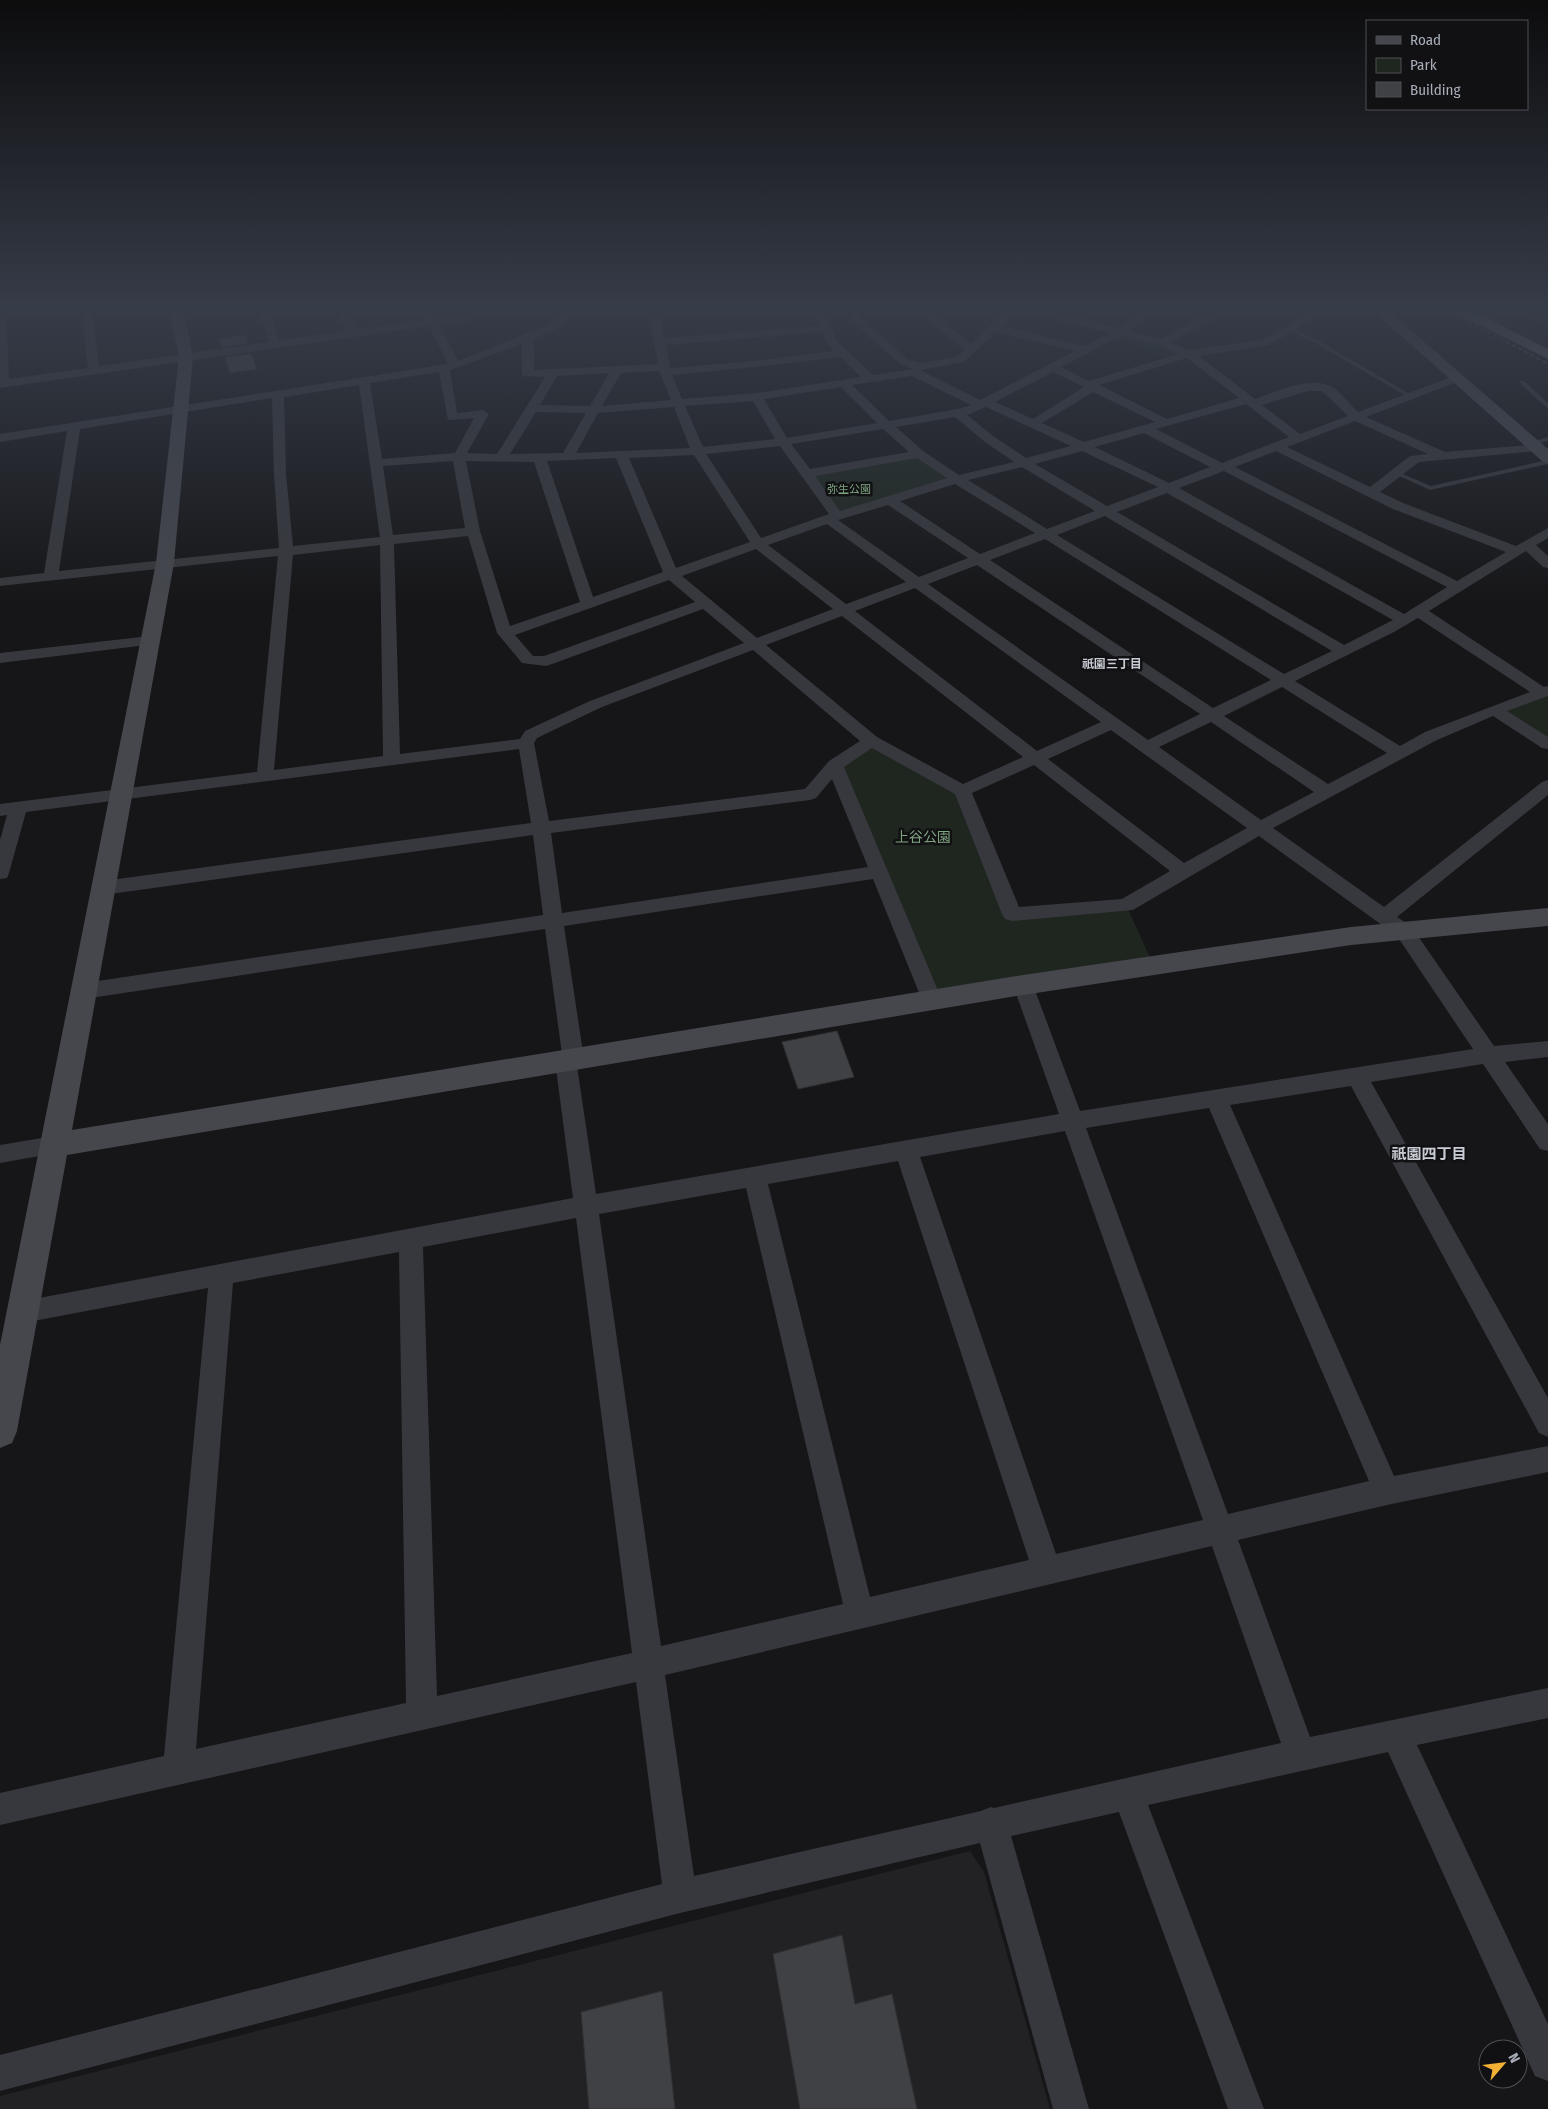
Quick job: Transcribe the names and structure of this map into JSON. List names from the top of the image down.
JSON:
{
  "districts": ["祇園三丁目", "祇園四丁目"],
  "parks": ["弥生公園", "上谷公園"],
  "legend": ["Road", "Park", "Building"],
  "north": "top right"
}
